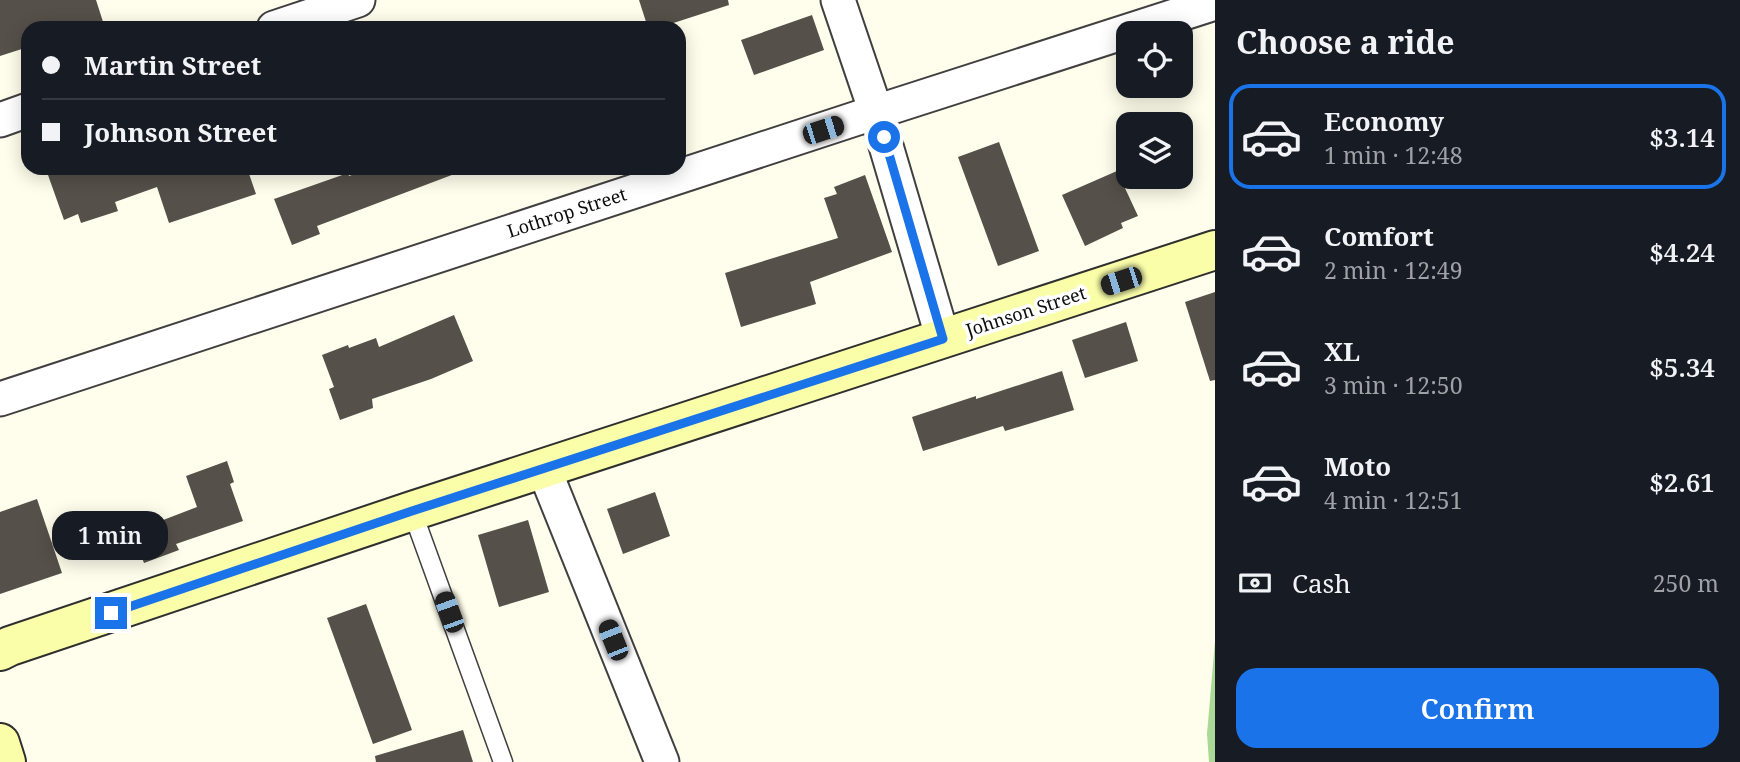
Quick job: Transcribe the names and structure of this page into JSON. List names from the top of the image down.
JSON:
{
  "streets": {
    "street": ["Lothrop Street", "Johnson Street"]
  },
  "page": {
    "heading": "Choose a ride",
    "banner": ["Martin Street", "Johnson Street"],
    "list": [
      {
        "name": "Economy",
        "note": "1 min · 12:48",
        "value": "$3.14"
      },
      {
        "name": "Comfort",
        "note": "2 min · 12:49",
        "value": "$4.24"
      },
      {
        "name": "XL",
        "note": "3 min · 12:50",
        "value": "$5.34"
      },
      {
        "name": "Moto",
        "note": "4 min · 12:51",
        "value": "$2.61"
      }
    ],
    "bubble": "1 min",
    "pay": ["Cash", "250 m"],
    "buttons": "Confirm"
  }
}
